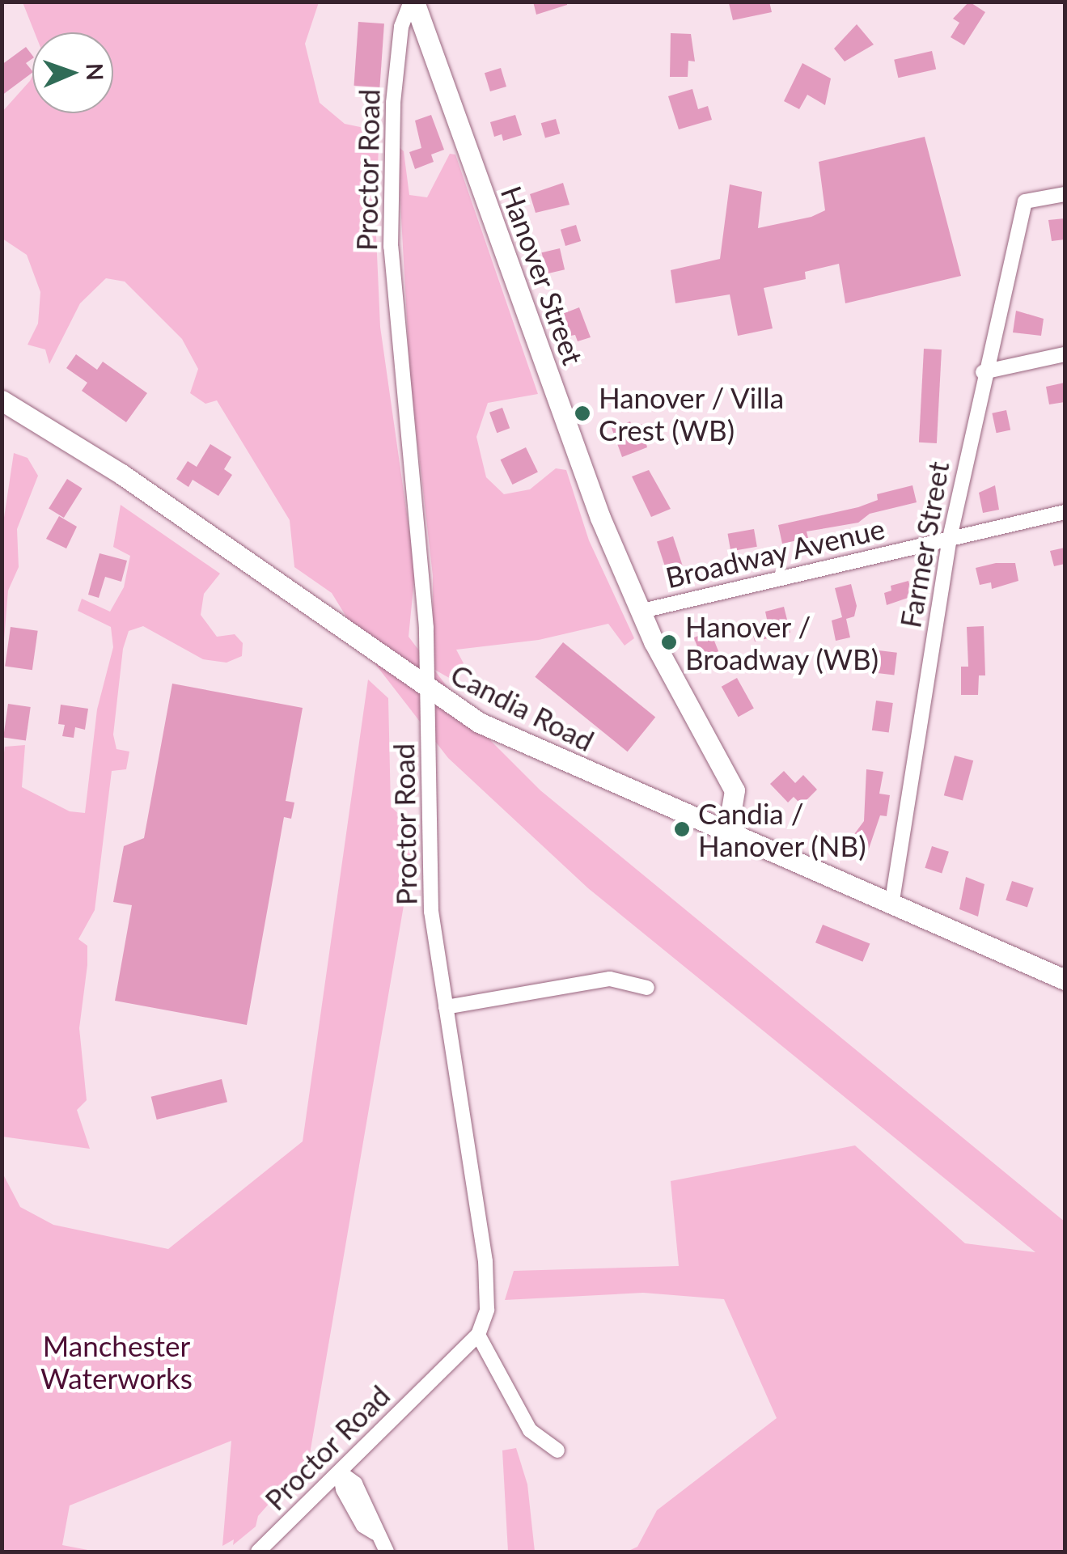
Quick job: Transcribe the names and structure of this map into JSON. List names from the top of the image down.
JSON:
{
  "streets": {
    "main road": ["Hanover Street", "Candia Road"],
    "street": ["Proctor Road", "Farmer Street", "Broadway Avenue"]
  },
  "crossings": [
    ["Proctor Road", "Hanover Street"],
    ["Proctor Road", "Candia Road"],
    ["Hanover Street", "Broadway Avenue"],
    ["Hanover Street", "Candia Road"],
    ["Farmer Street", "Broadway Avenue"],
    ["Farmer Street", "Candia Road"]
  ],
  "parks": ["Manchester Waterworks"],
  "places": ["Hanover / Villa Crest (WB)", "Hanover / Broadway (WB)", "Candia / Hanover (NB)"],
  "north": "right"
}
